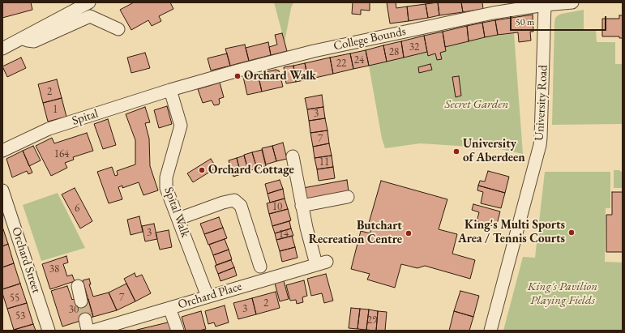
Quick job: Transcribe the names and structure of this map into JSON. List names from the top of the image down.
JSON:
{
  "streets": {
    "street": [
      "College Bounds",
      "University Road",
      "Spital",
      "Spital Walk",
      "Orchard Street",
      "Orchard Place"
    ]
  },
  "crossings": [
    ["College Bounds", "University Road"],
    ["College Bounds", "Spital"],
    ["College Bounds", "Spital Walk"],
    ["Spital", "Spital Walk"],
    ["Spital Walk", "Orchard Place"]
  ],
  "parks": ["Secret Garden", "King's Pavilion Playing Fields"],
  "places": [
    "Orchard Walk",
    "University of Aberdeen",
    "Orchard Cottage",
    "King's Multi Sports Area / Tennis Courts",
    "Butchart Recreation Centre"
  ],
  "house_numbers": [
    "32",
    "28",
    "24",
    "22",
    "2",
    "1",
    "3",
    "7",
    "164",
    "11",
    "10",
    "6",
    "3",
    "14",
    "38",
    "7",
    "55",
    "2",
    "3",
    "30",
    "53",
    "29"
  ],
  "scale_bar": "50 m"
}
